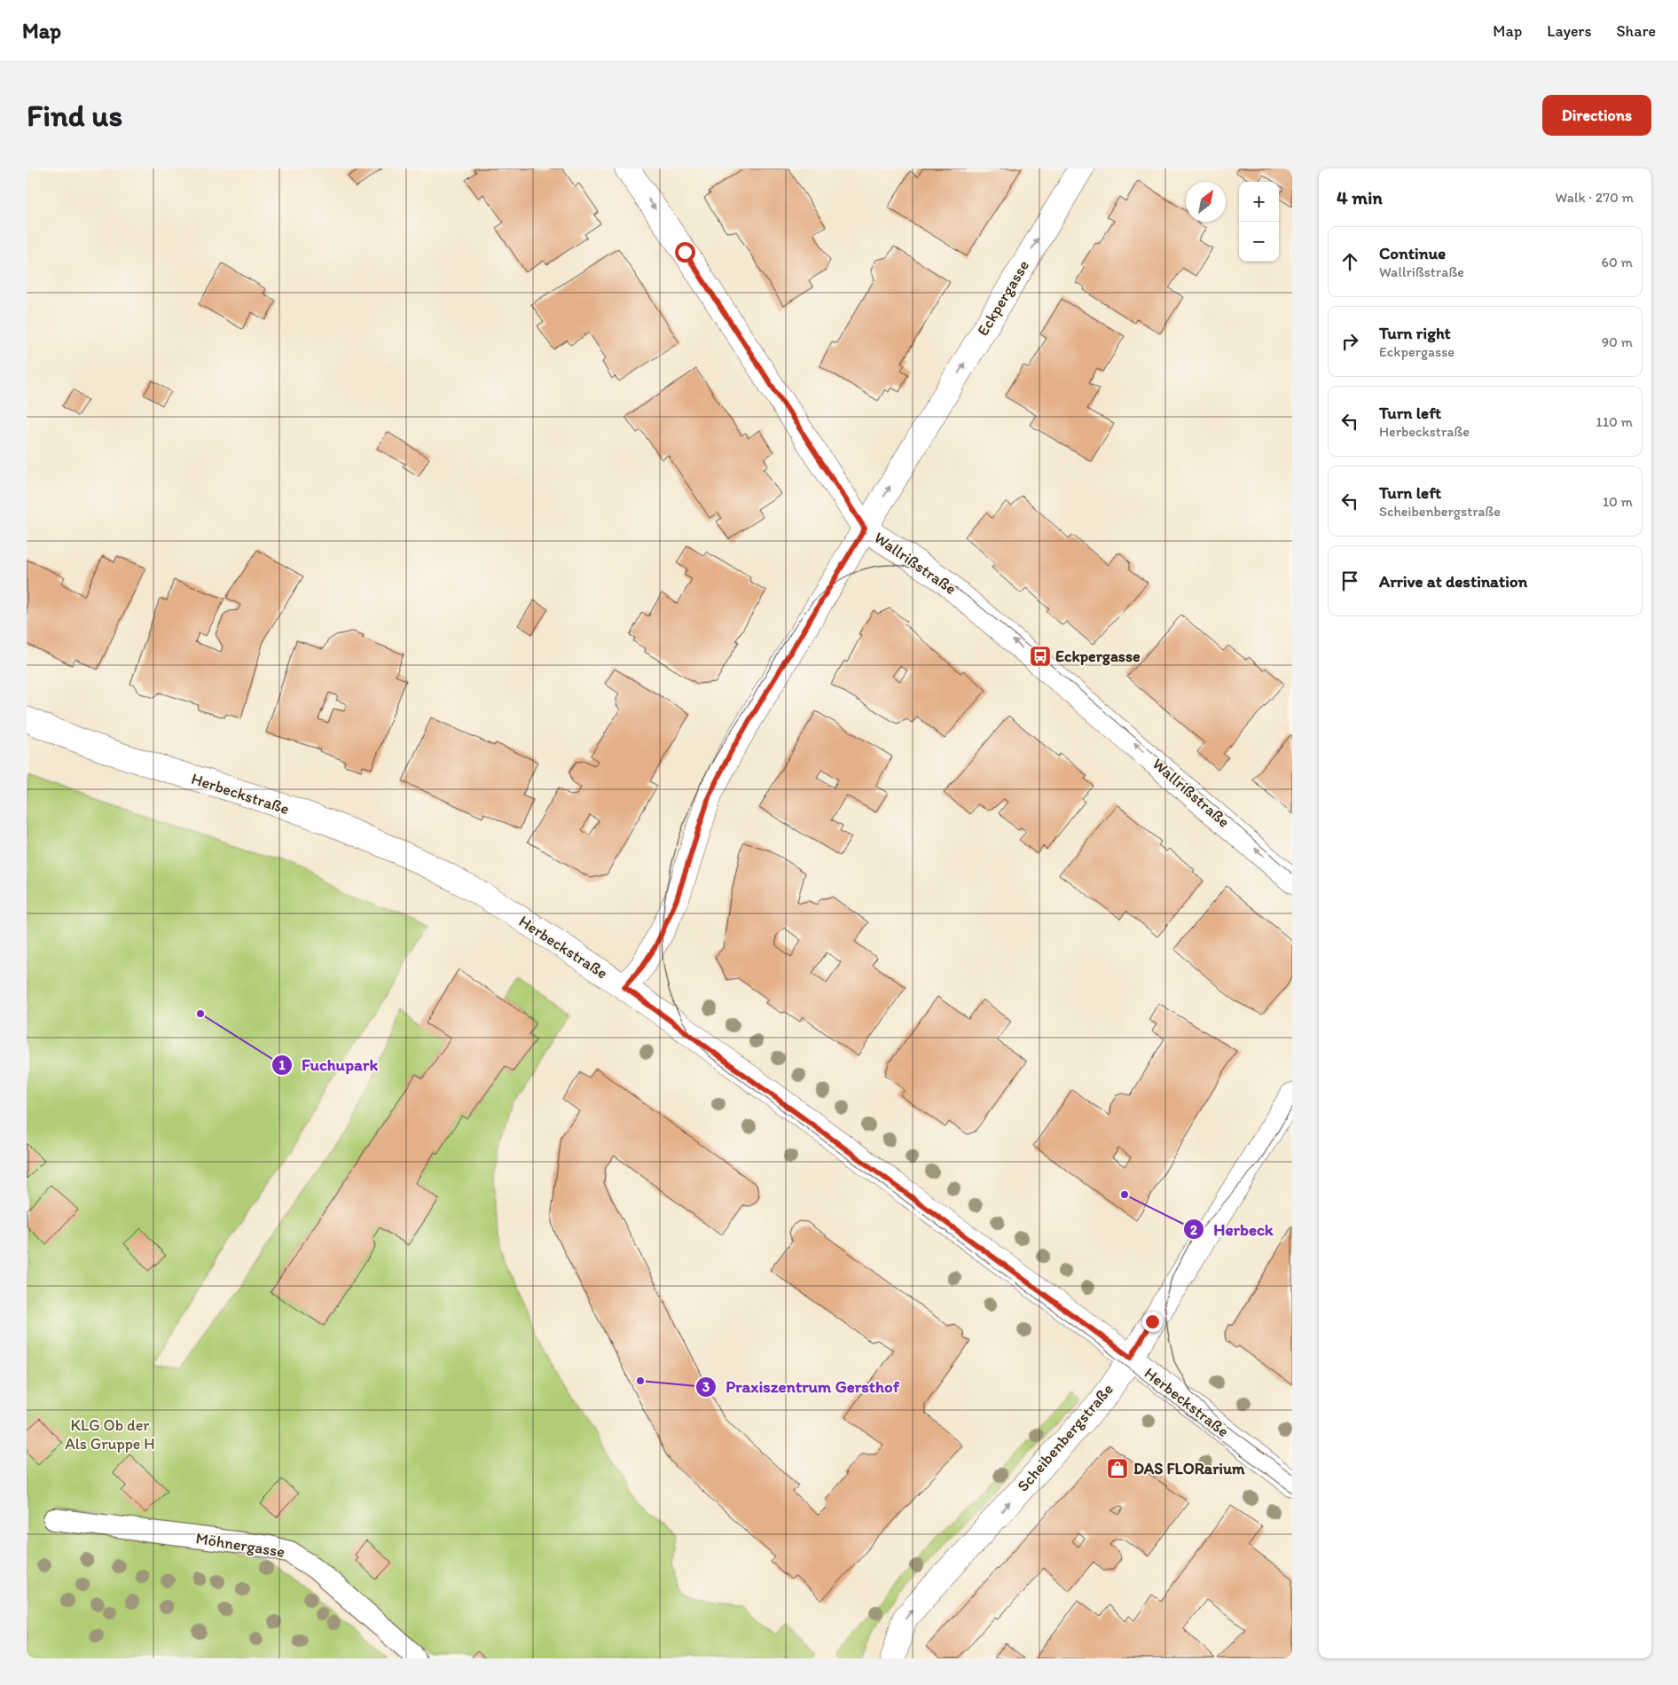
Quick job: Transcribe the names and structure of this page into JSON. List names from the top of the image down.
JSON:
{
  "streets": {
    "street": [
      "Eckpergasse",
      "Wallrißstraße",
      "Herbeckstraße",
      "Scheibenbergstraße"
    ],
    "lane": ["Möhnergasse"]
  },
  "crossings": [
    ["Eckpergasse", "Wallrißstraße"],
    ["Eckpergasse", "Herbeckstraße"],
    ["Herbeckstraße", "Scheibenbergstraße"]
  ],
  "one_way": ["Eckpergasse", "Scheibenbergstraße"],
  "parks": ["KLG Ob der Als Gruppe H"],
  "places": {
    "bus stop": ["Eckpergasse"],
    "other": ["Fuchupark", "Herbeck", "Praxiszentrum Gersthof"],
    "shop": ["DAS FLORarium"]
  },
  "north": "top right",
  "page": {
    "header": "Map",
    "nav": ["Map", "Layers", "Share"],
    "buttons": "Directions",
    "title": "Find us",
    "heading": ["4 min", "Walk · 270 m"],
    "map_buttons": ["+", "−"],
    "list": [
      ["Continue", "Wallrißstraße", "60 m"],
      ["Turn right", "Eckpergasse", "90 m"],
      ["Turn left", "Herbeckstraße", "110 m"],
      ["Turn left", "Scheibenbergstraße", "10 m"],
      "Arrive at destination"
    ]
  }
}
